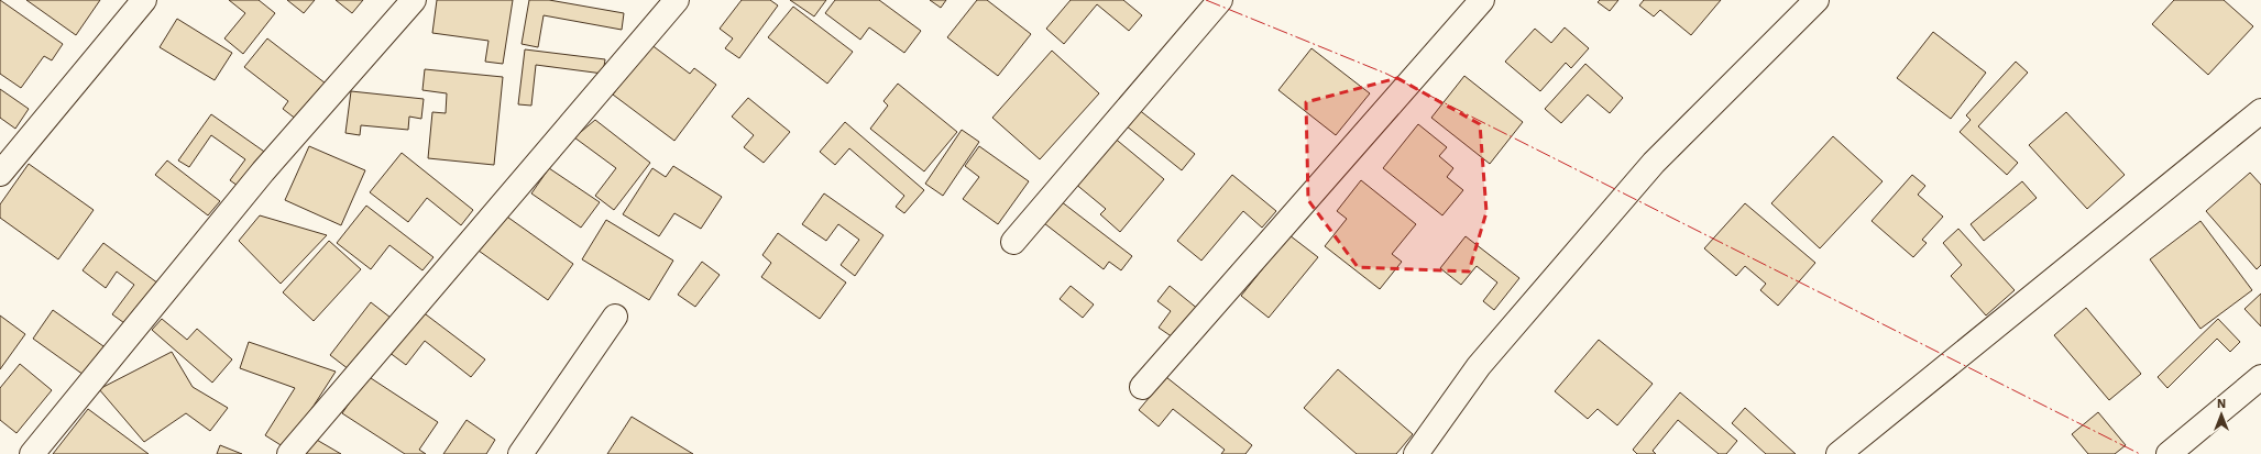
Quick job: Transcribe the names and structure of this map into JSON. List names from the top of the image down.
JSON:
{
  "north": "top"
}
